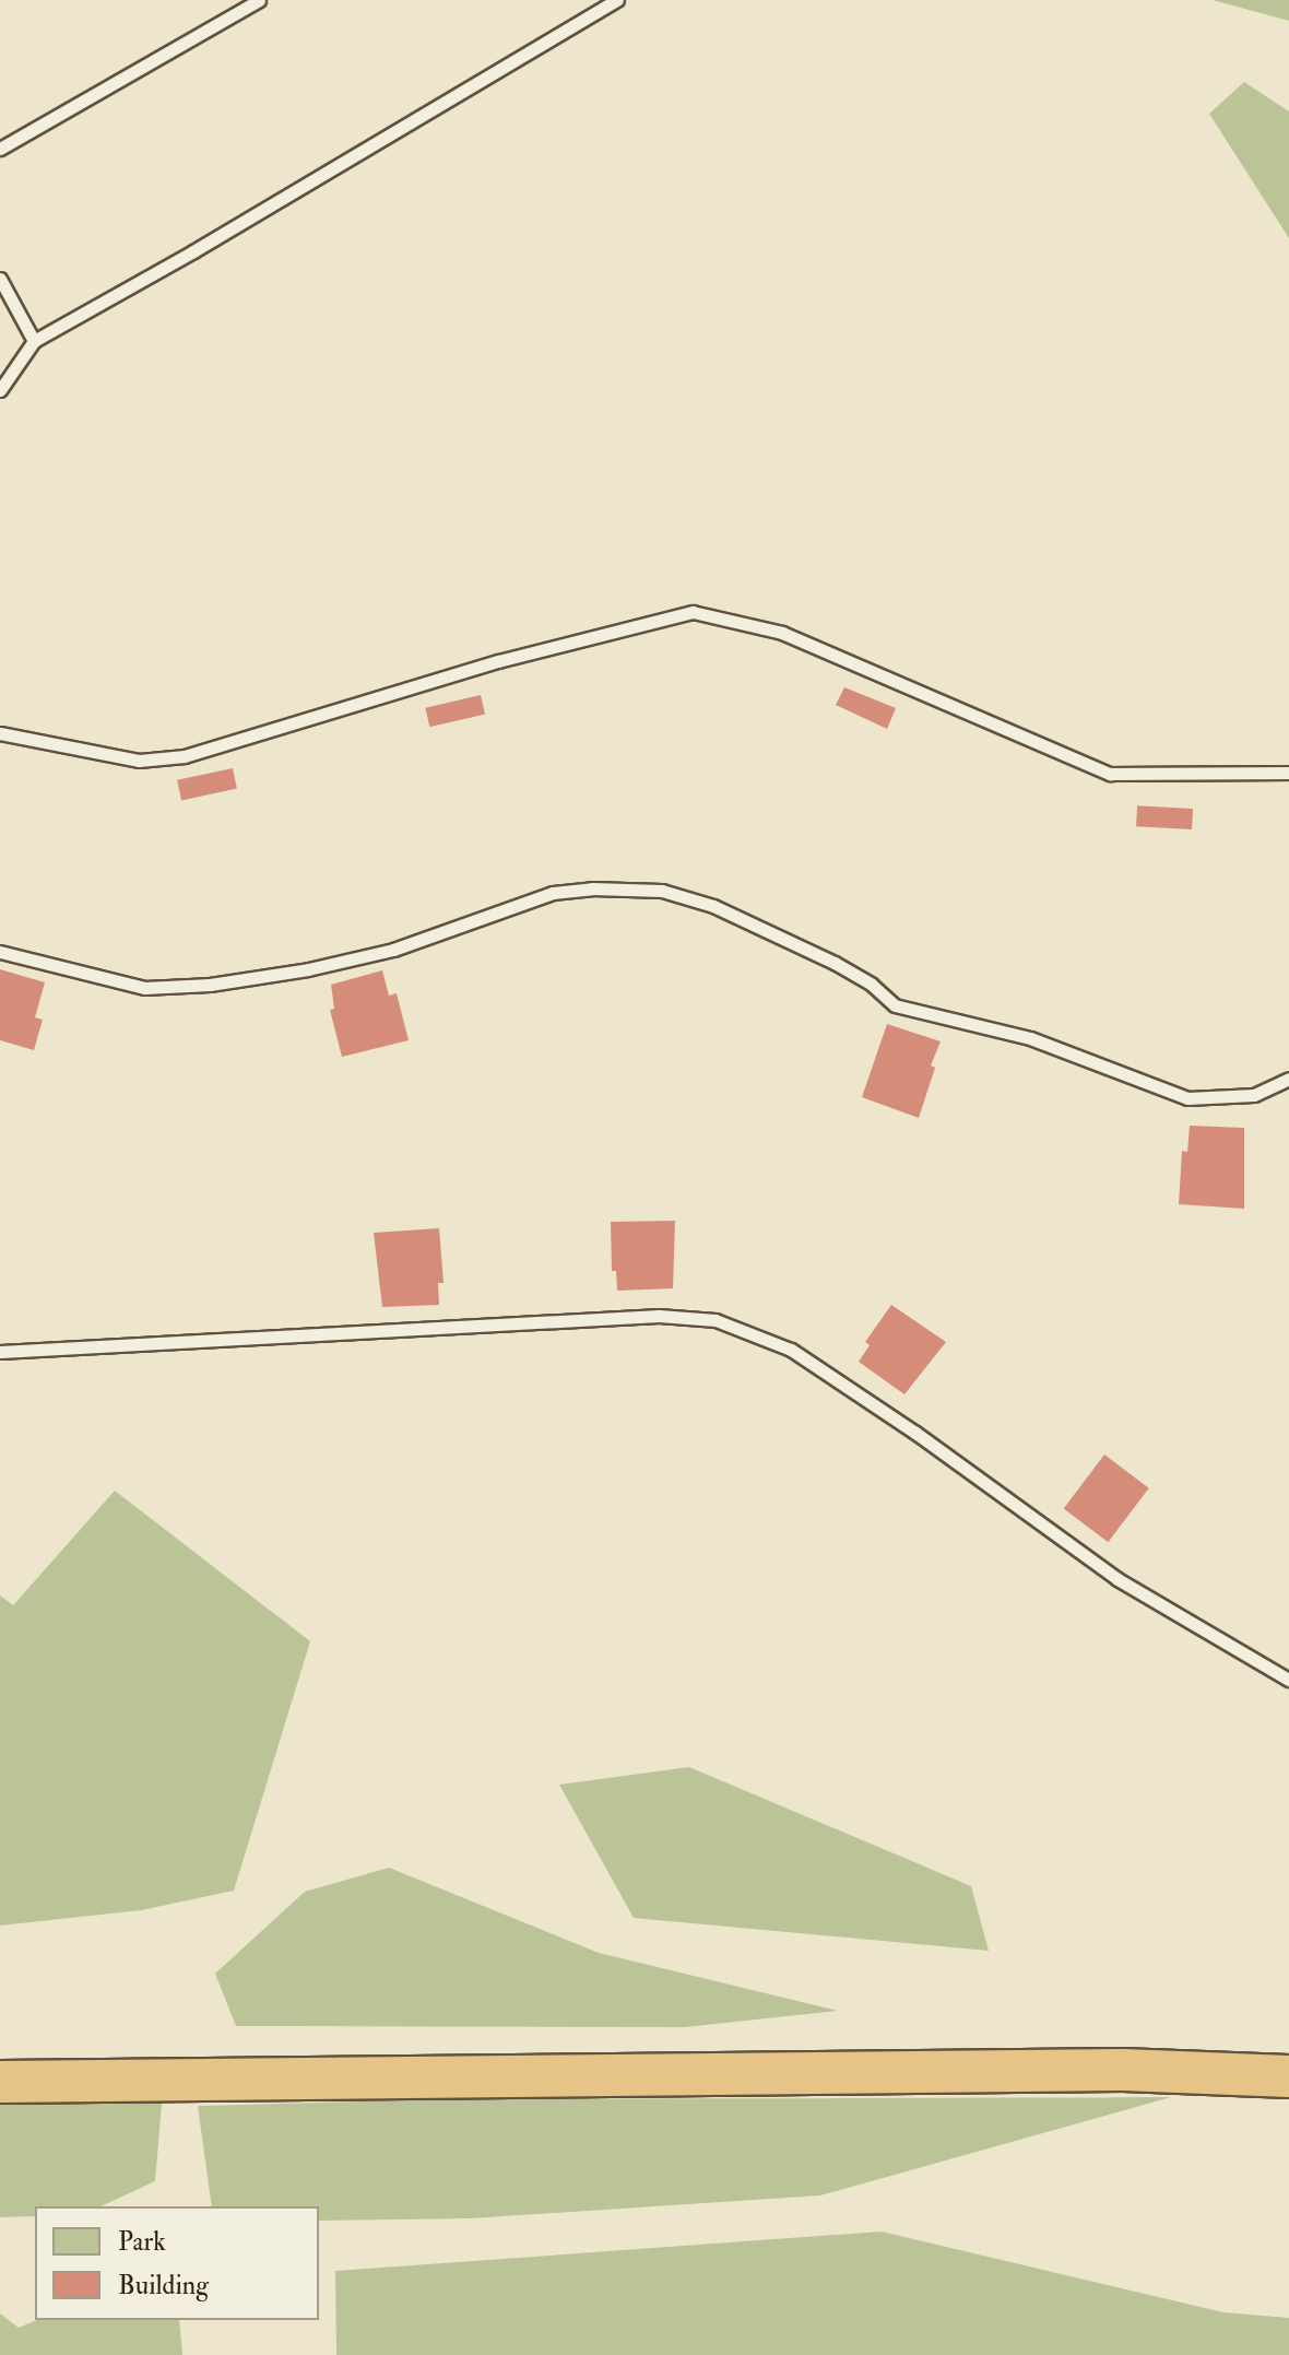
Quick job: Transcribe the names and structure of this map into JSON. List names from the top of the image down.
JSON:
{
  "legend": ["Park", "Building"]
}
